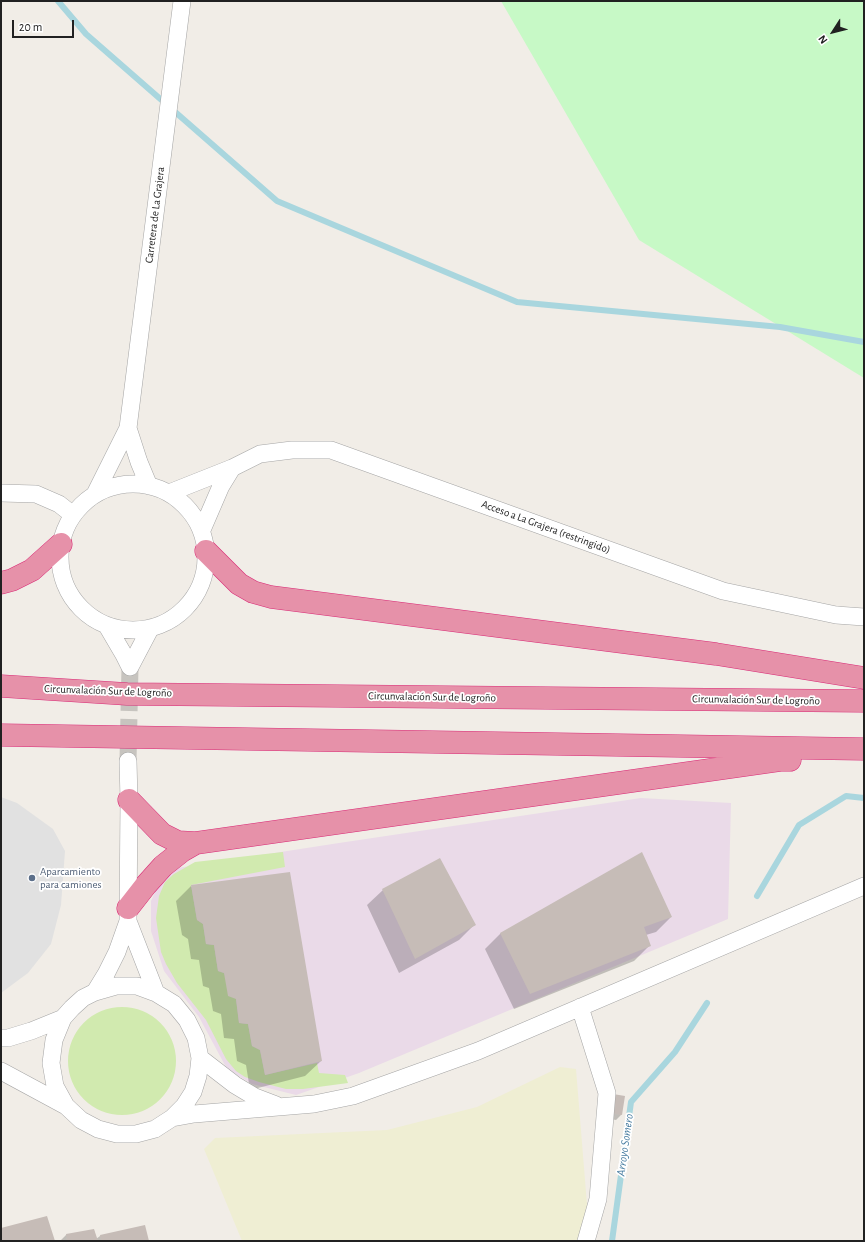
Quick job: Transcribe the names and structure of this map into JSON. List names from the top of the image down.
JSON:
{
  "streets": {
    "highway": ["Circunvalación Sur de Logroño"],
    "street": ["Carretera de La Grajera", "Acceso a La Grajera (restringido)"]
  },
  "water": ["Arroyo Somero"],
  "places": ["Aparcamiento para camiones"],
  "scale_bar": "20 m",
  "north": "bottom left"
}
